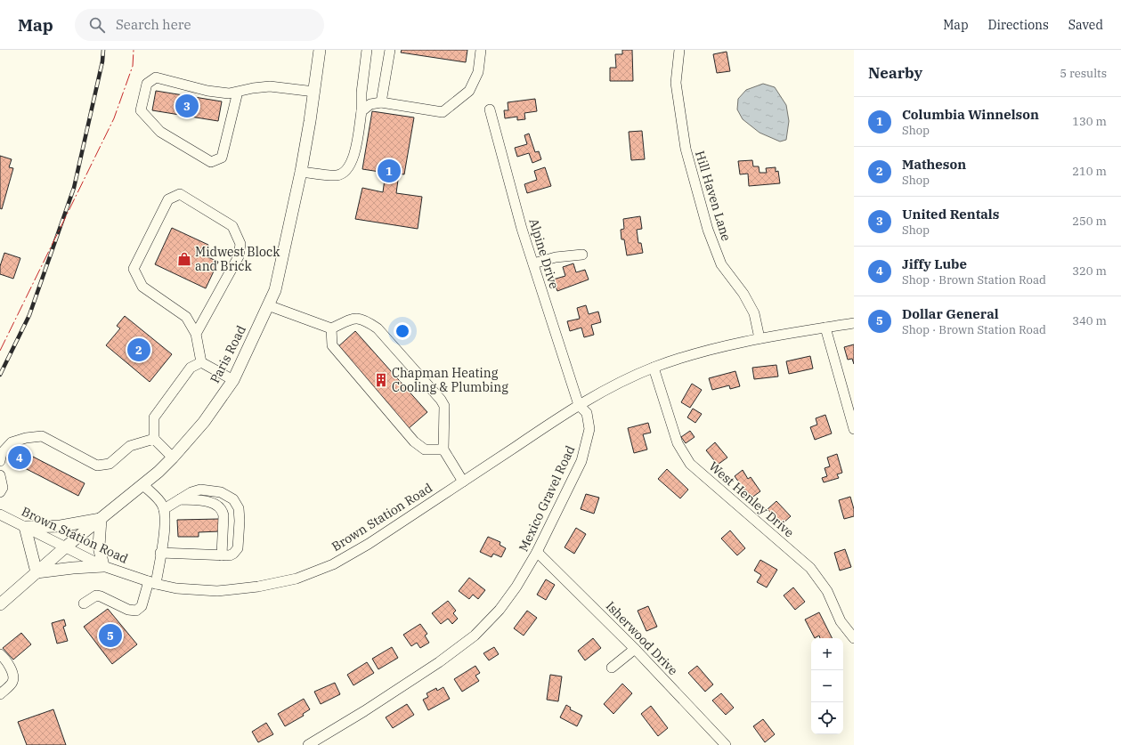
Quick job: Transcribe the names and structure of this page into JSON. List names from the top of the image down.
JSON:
{
  "streets": {
    "main road": ["Paris Road"],
    "street": [
      "Hill Haven Lane",
      "Alpine Drive",
      "Mexico Gravel Road",
      "West Henley Drive",
      "Brown Station Road",
      "Isherwood Drive"
    ]
  },
  "crossings": [
    ["Alpine Drive", "Mexico Gravel Road"],
    ["Alpine Drive", "Brown Station Road"],
    ["Paris Road", "Brown Station Road"],
    ["Mexico Gravel Road", "Brown Station Road"],
    ["Mexico Gravel Road", "Isherwood Drive"]
  ],
  "places": {
    "shop": ["Midwest Block and Brick"],
    "building": ["Chapman Heating Cooling & Plumbing"]
  },
  "page": {
    "header": "Map",
    "search": "Search here",
    "nav": ["Map", "Directions", "Saved"],
    "heading": ["Nearby", "5 results"],
    "pins": [
      "3",
      "1",
      "2",
      "4",
      "5"
    ],
    "list": [
      {
        "mark": "1",
        "name": "Columbia Winnelson",
        "note": "Shop",
        "value": "130 m"
      },
      {
        "mark": "2",
        "name": "Matheson",
        "note": "Shop",
        "value": "210 m"
      },
      {
        "mark": "3",
        "name": "United Rentals",
        "note": "Shop",
        "value": "250 m"
      },
      {
        "mark": "4",
        "name": "Jiffy Lube",
        "note": "Shop · Brown Station Road",
        "value": "320 m"
      },
      {
        "mark": "5",
        "name": "Dollar General",
        "note": "Shop · Brown Station Road",
        "value": "340 m"
      }
    ],
    "map_buttons": ["+", "−"]
  }
}
